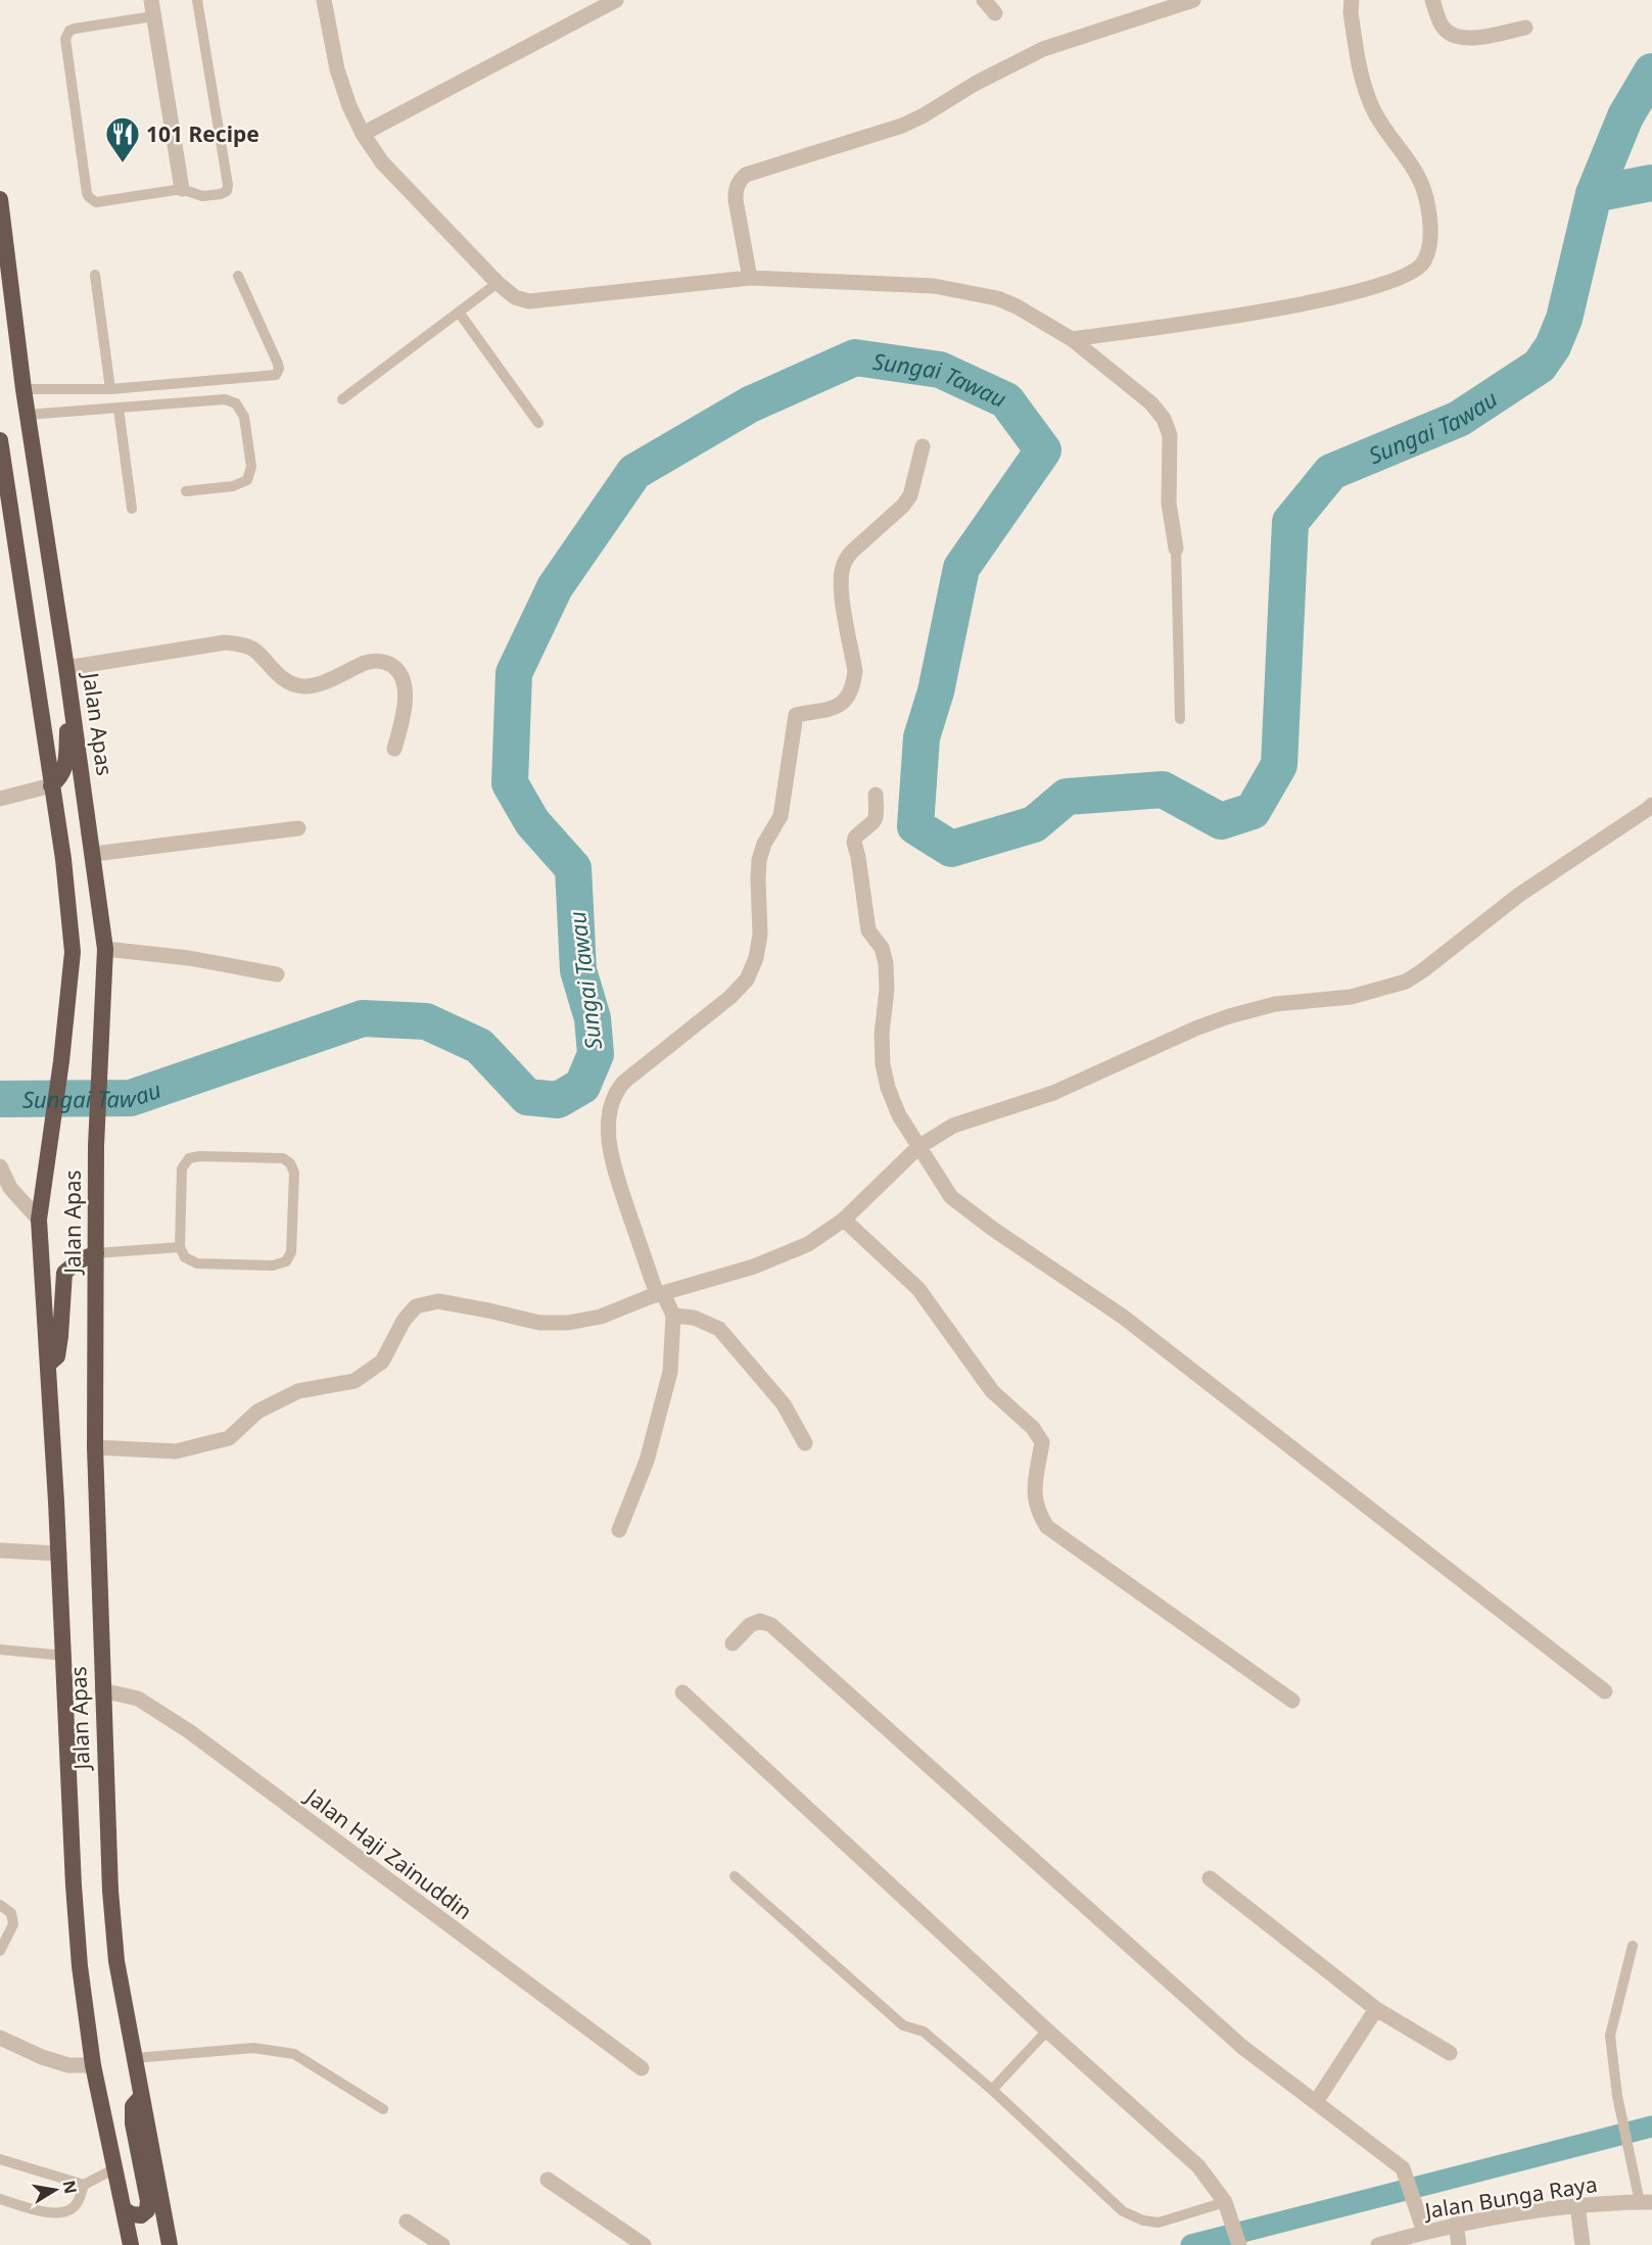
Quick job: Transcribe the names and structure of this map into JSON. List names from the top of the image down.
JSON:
{
  "streets": {
    "highway": ["Jalan Apas"],
    "street": ["Jalan Haji Zainuddin", "Jalan Bunga Raya"]
  },
  "crossings": [
    ["Jalan Apas", "Jalan Haji Zainuddin"]
  ],
  "water": ["Sungai Tawau"],
  "places": {
    "restaurant": ["101 Recipe"]
  },
  "north": "right"
}
